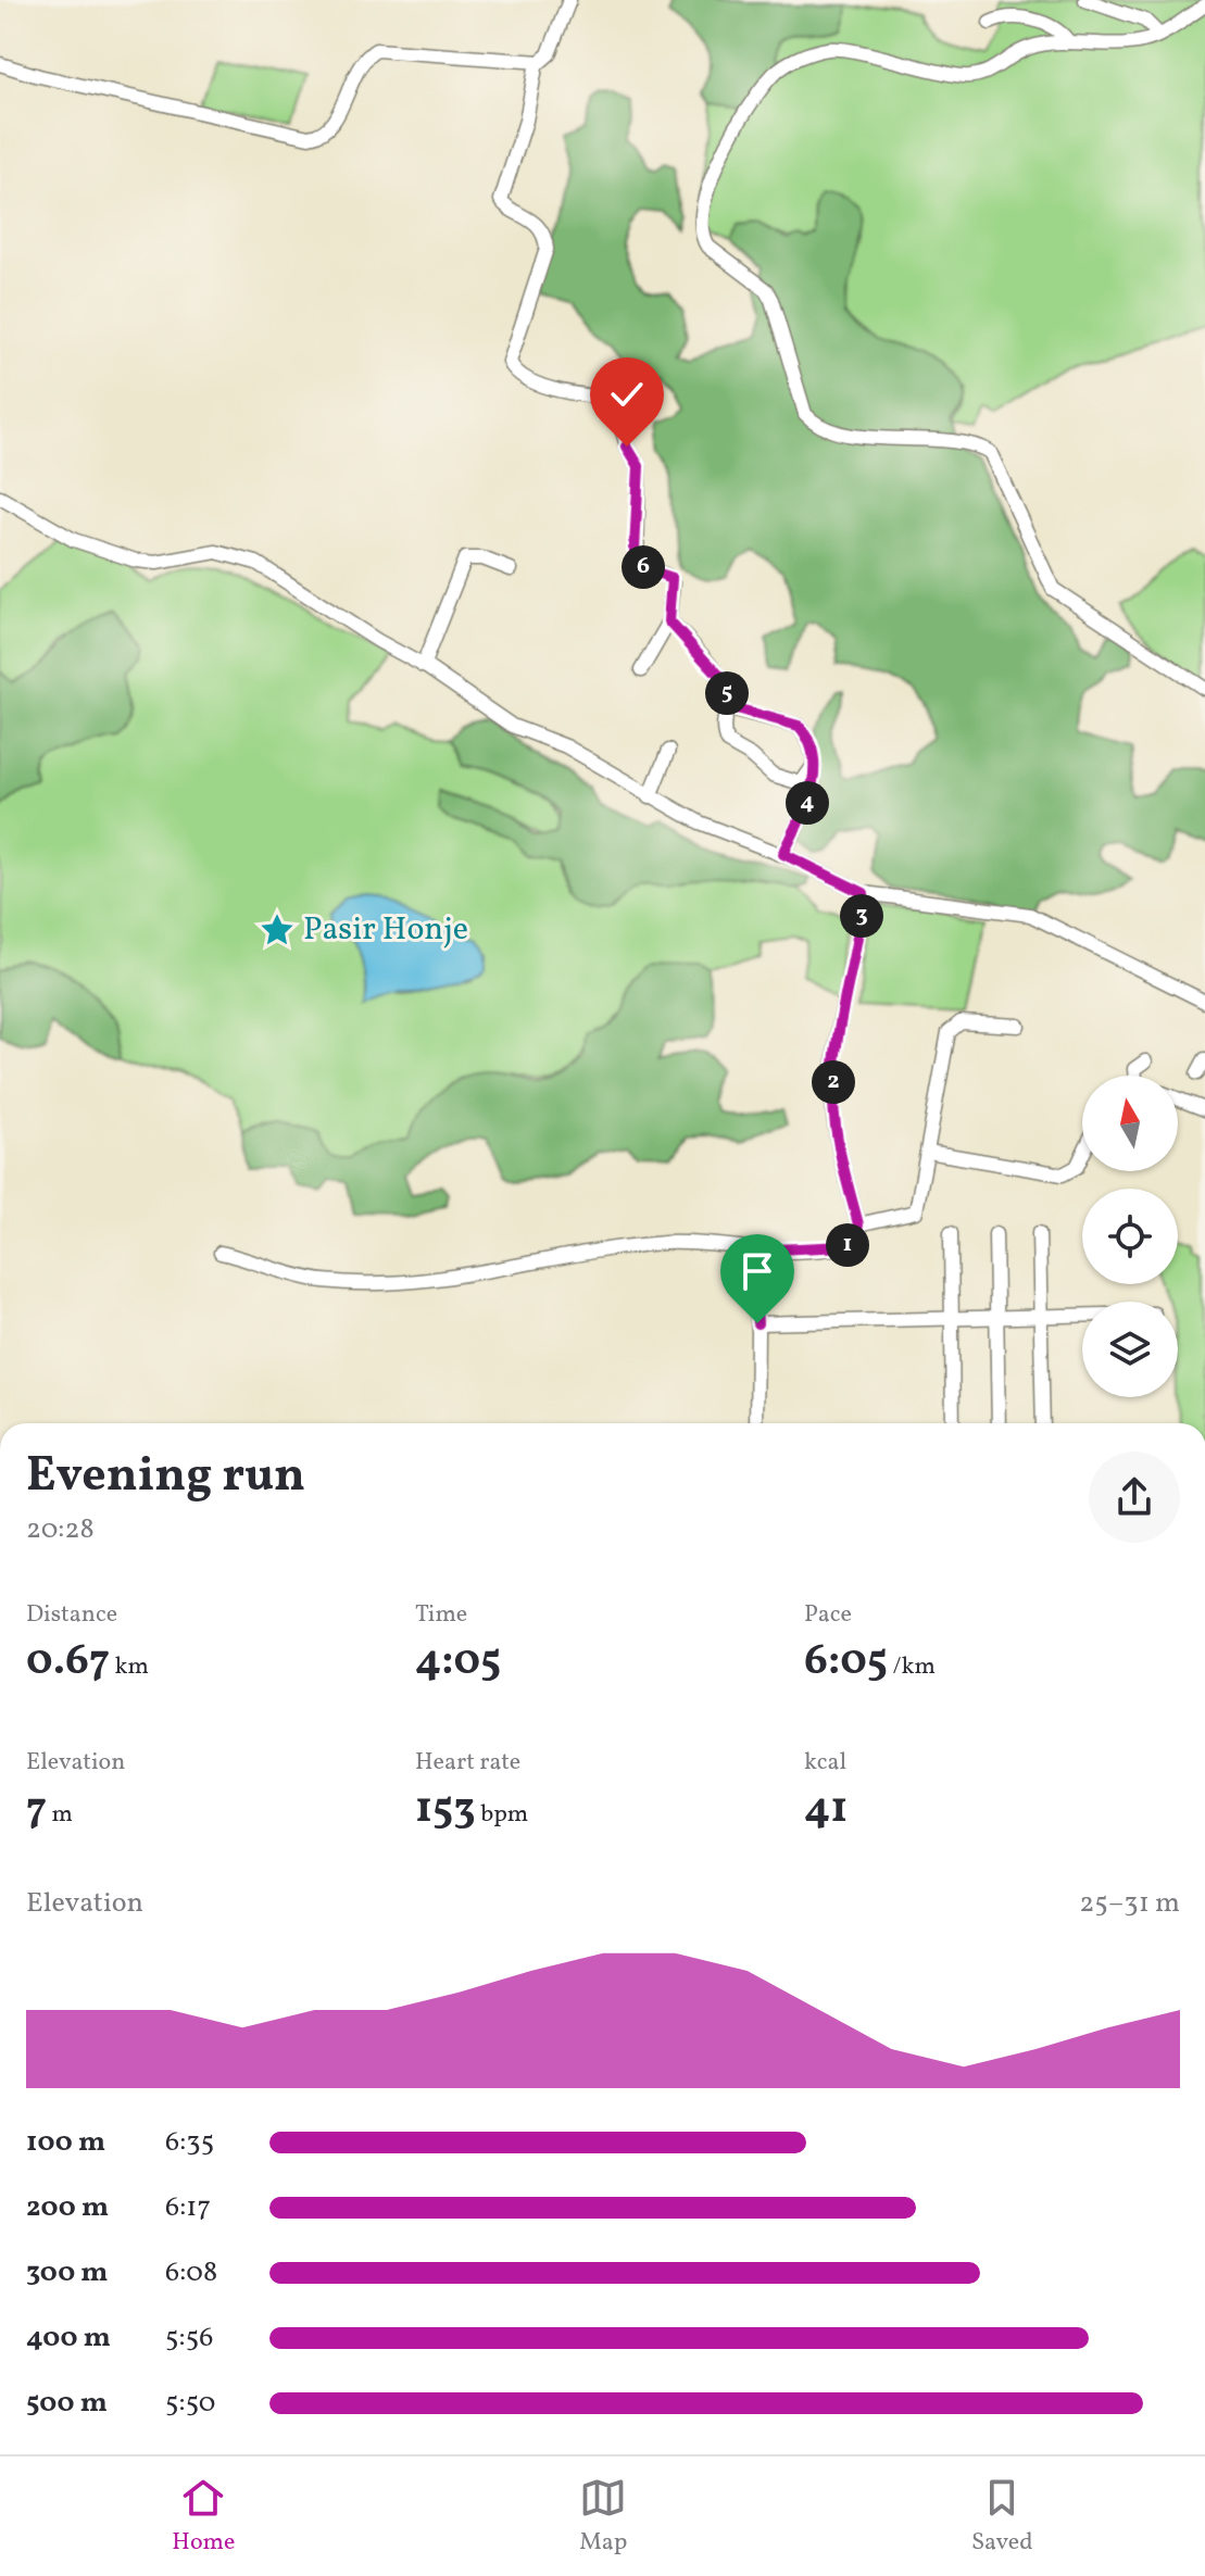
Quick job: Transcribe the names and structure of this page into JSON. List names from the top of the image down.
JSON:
{
  "places": {
    "place": ["Pasir Honje"]
  },
  "north": "top",
  "page": {
    "pins": [
      "6",
      "5",
      "4",
      "3",
      "2",
      "1"
    ],
    "heading": ["Evening run", "20:28"],
    "stats": [
      ["Distance", "0.67 km"],
      ["Time", "4:05"],
      ["Pace", "6:05 /km"],
      ["Elevation", "7 m"],
      ["Heart rate", "153 bpm"],
      ["kcal", "41"]
    ],
    "chart": ["Elevation", "25–31 m"],
    "list": [
      {
        "name": "100 m",
        "note": "6:35"
      },
      {
        "name": "200 m",
        "note": "6:17"
      },
      {
        "name": "300 m",
        "note": "6:08"
      },
      {
        "name": "400 m",
        "note": "5:56"
      },
      {
        "name": "500 m",
        "note": "5:50"
      }
    ],
    "tabs": ["Home", "Map", "Saved"]
  }
}
